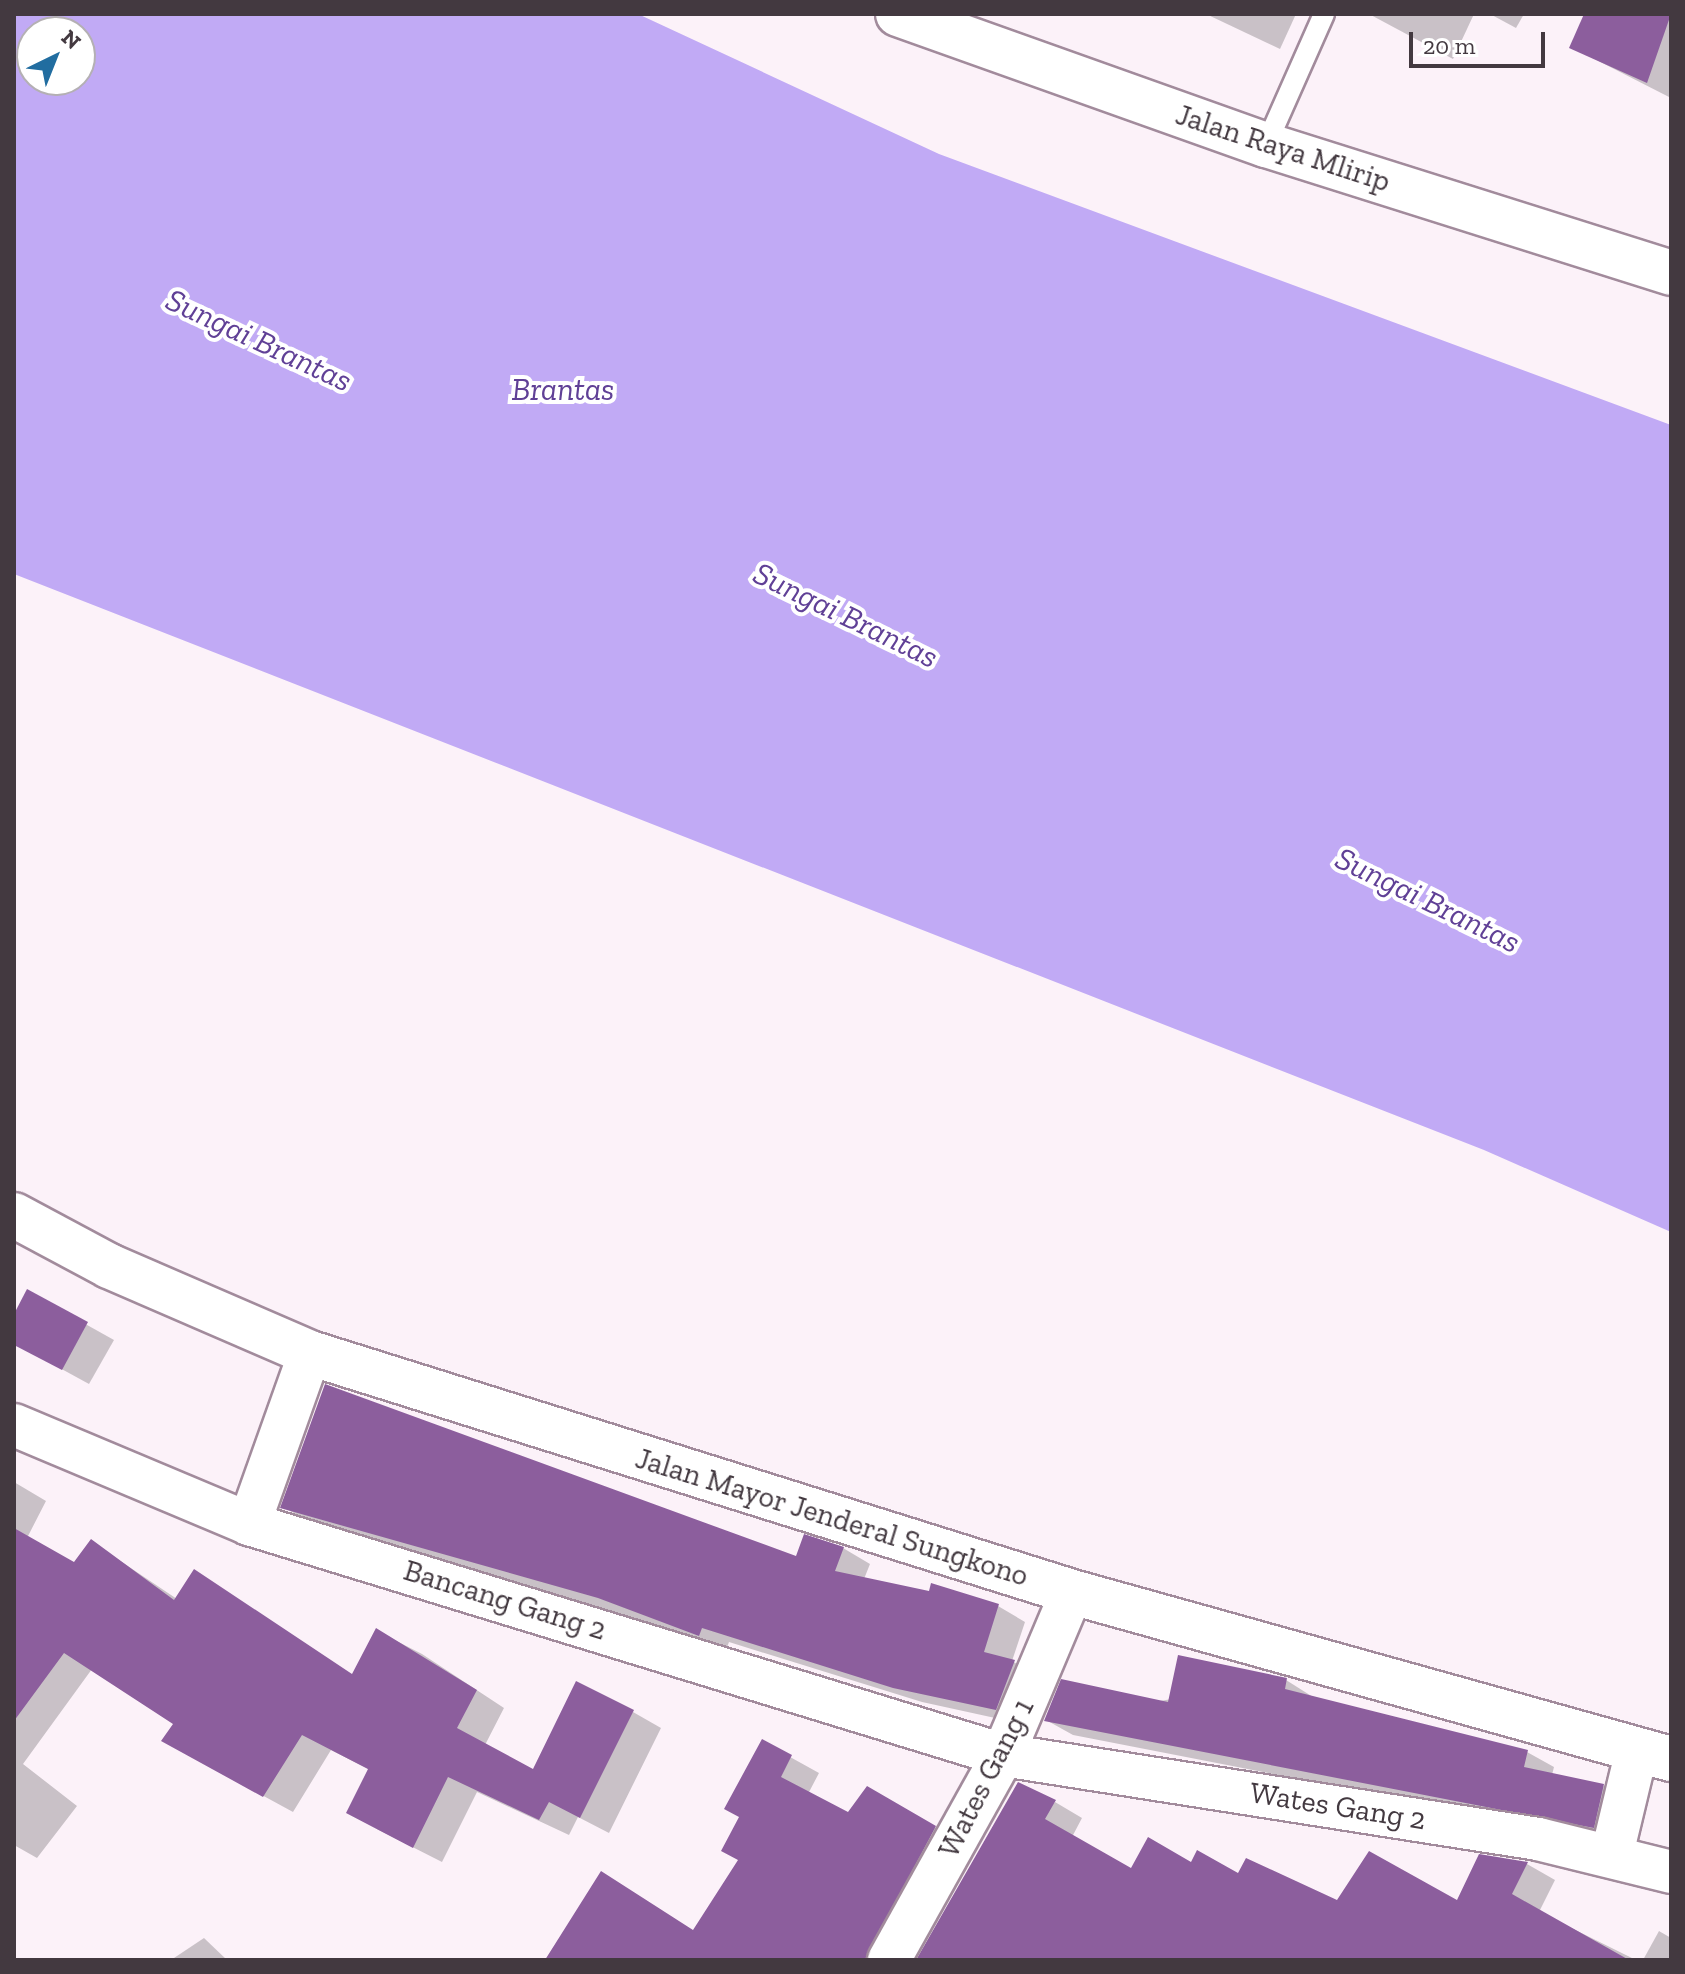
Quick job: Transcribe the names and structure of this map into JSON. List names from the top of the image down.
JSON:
{
  "streets": {
    "main road": ["Jalan Raya Mlirip", "Jalan Mayor Jenderal Sungkono"],
    "street": ["Bancang Gang 2", "Wates Gang 1", "Wates Gang 2"]
  },
  "crossings": [
    ["Jalan Mayor Jenderal Sungkono", "Wates Gang 1"],
    ["Bancang Gang 2", "Wates Gang 1"],
    ["Bancang Gang 2", "Wates Gang 2"],
    ["Wates Gang 1", "Wates Gang 2"]
  ],
  "water": ["Sungai Brantas", "Brantas"],
  "scale_bar": "20 m",
  "north": "top right"
}
